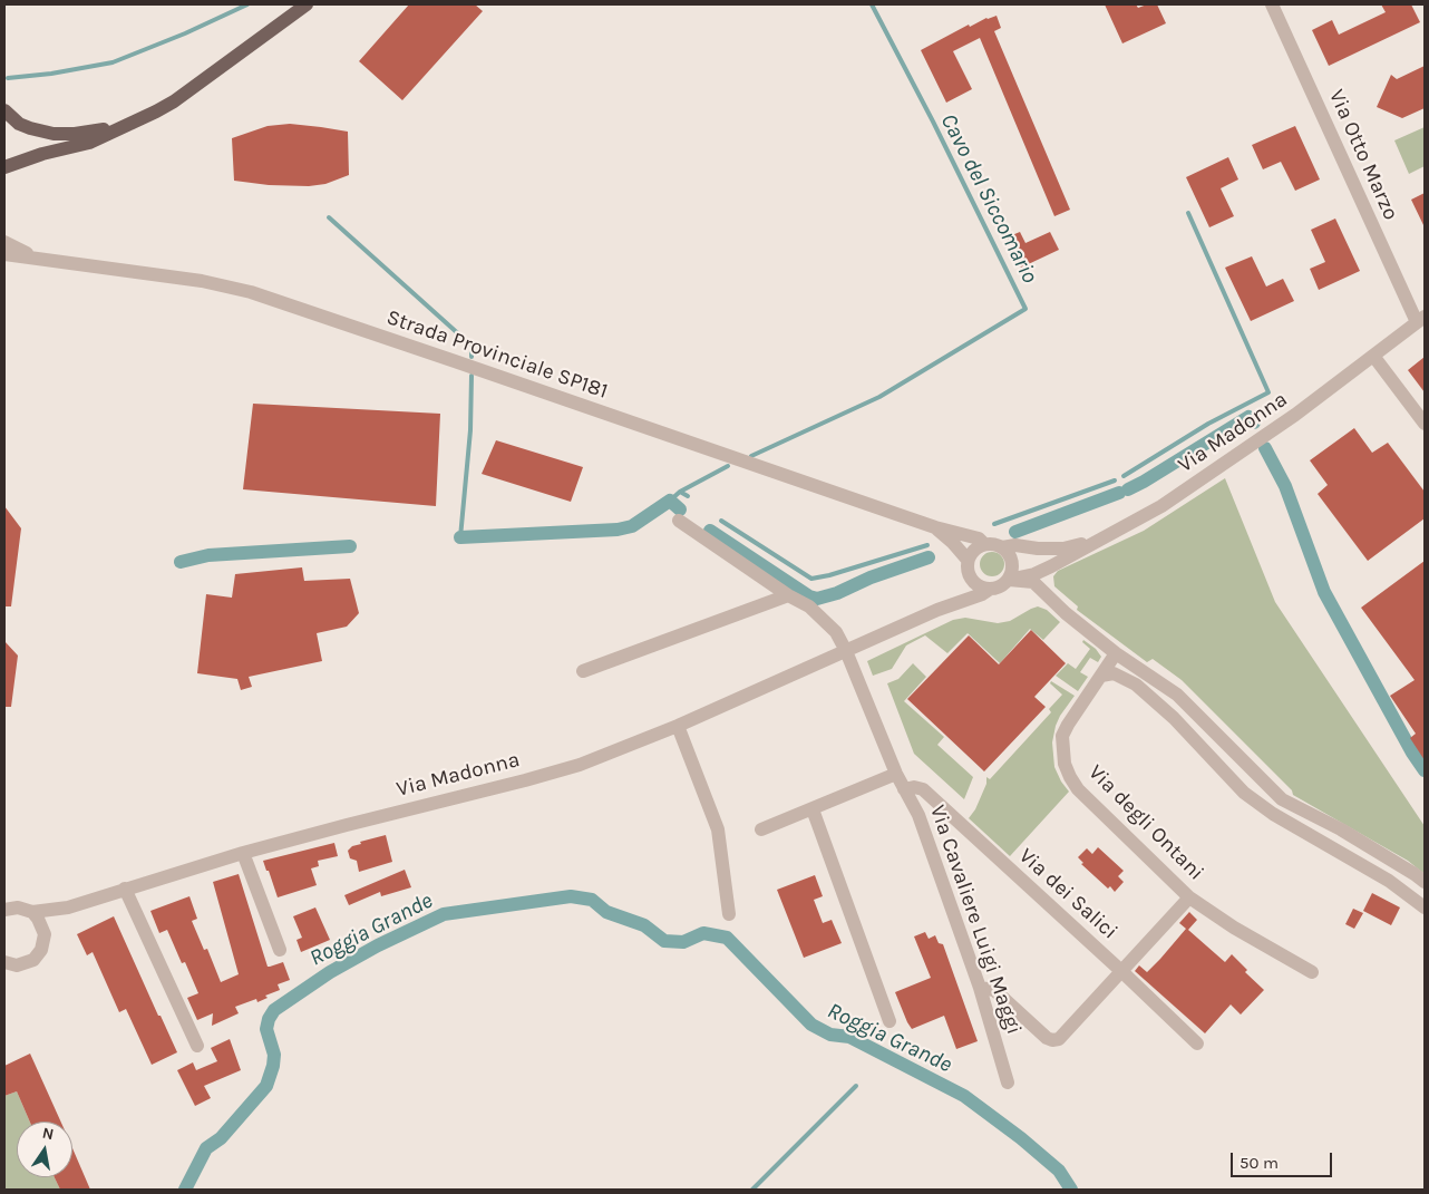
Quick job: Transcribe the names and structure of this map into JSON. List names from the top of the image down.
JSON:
{
  "streets": {
    "street": [
      "Via Otto Marzo",
      "Strada Provinciale SP181",
      "Via Madonna",
      "Via degli Ontani",
      "Via dei Salici",
      "Via Cavaliere Luigi Maggi"
    ]
  },
  "crossings": [
    ["Via Otto Marzo", "Via Madonna"],
    ["Strada Provinciale SP181", "Via Madonna"],
    ["Via Madonna", "Via Cavaliere Luigi Maggi"],
    ["Via dei Salici", "Via Cavaliere Luigi Maggi"]
  ],
  "water": ["Cavo del Siccomario", "Roggia Grande"],
  "scale_bar": "50 m",
  "north": "top"
}
